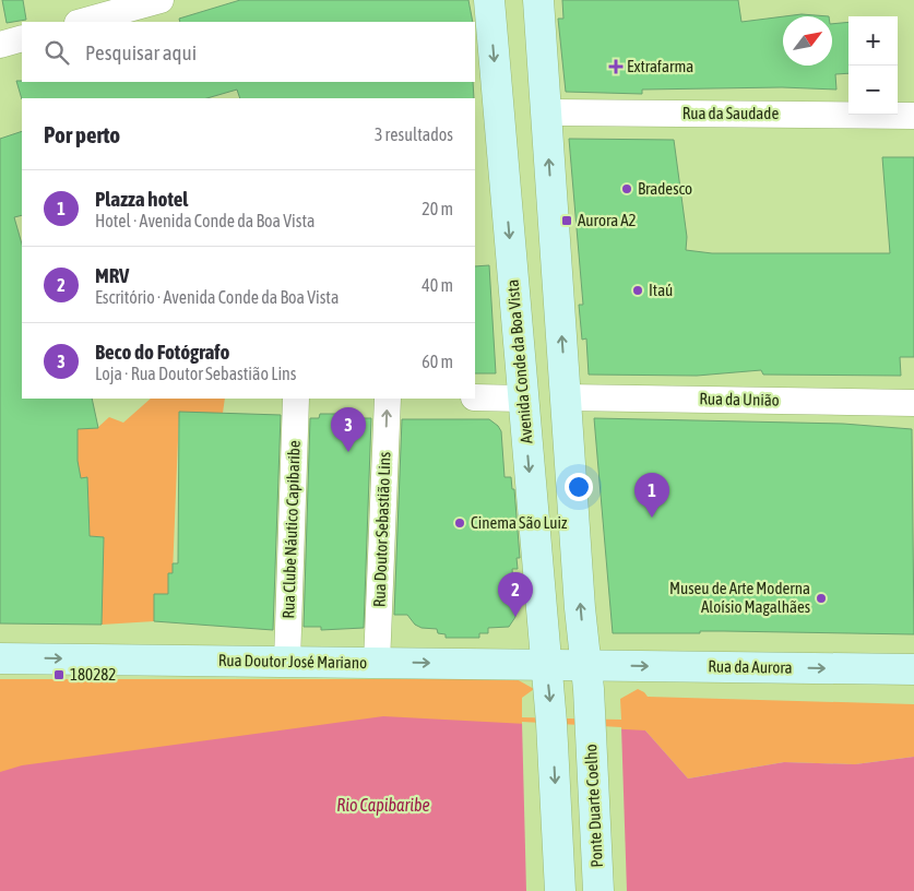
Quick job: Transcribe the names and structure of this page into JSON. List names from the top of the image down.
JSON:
{
  "streets": {
    "main road": [
      "Avenida Conde da Boa Vista",
      "Rua Doutor José Mariano",
      "Rua da Aurora",
      "Ponte Duarte Coelho"
    ],
    "street": [
      "Rua da Saudade",
      "Rua da União",
      "Rua Clube Náutico Capibaribe",
      "Rua Doutor Sebastião Lins"
    ]
  },
  "crossings": [
    ["Avenida Conde da Boa Vista", "Rua Doutor José Mariano"],
    ["Rua Clube Náutico Capibaribe", "Rua Doutor José Mariano"],
    ["Rua Doutor Sebastião Lins", "Rua Doutor José Mariano"],
    ["Rua Doutor José Mariano", "Rua da Aurora"],
    ["Rua Doutor José Mariano", "Ponte Duarte Coelho"],
    ["Rua da Aurora", "Ponte Duarte Coelho"]
  ],
  "one_way": ["Rua Doutor Sebastião Lins", "Rua Doutor José Mariano", "Rua da Aurora"],
  "water": ["Rio Capibaribe"],
  "places": {
    "health": ["Extrafarma"],
    "other": [
      "Bradesco",
      "Itaú",
      "Cinema São Luiz",
      "Museu de Arte Moderna Aloísio Magalhães"
    ],
    "transit": ["Aurora A2", "180282"]
  },
  "north": "top right",
  "page": {
    "map_buttons": ["+", "−"],
    "search": "Pesquisar aqui",
    "heading": ["Por perto", "3 resultados"],
    "list": [
      {
        "mark": "1",
        "name": "Plazza hotel",
        "note": "Hotel · Avenida Conde da Boa Vista",
        "value": "20 m"
      },
      {
        "mark": "2",
        "name": "MRV",
        "note": "Escritório · Avenida Conde da Boa Vista",
        "value": "40 m"
      },
      {
        "mark": "3",
        "name": "Beco do Fotógrafo",
        "note": "Loja · Rua Doutor Sebastião Lins",
        "value": "60 m"
      }
    ],
    "pins": ["3", "1", "2"]
  }
}
